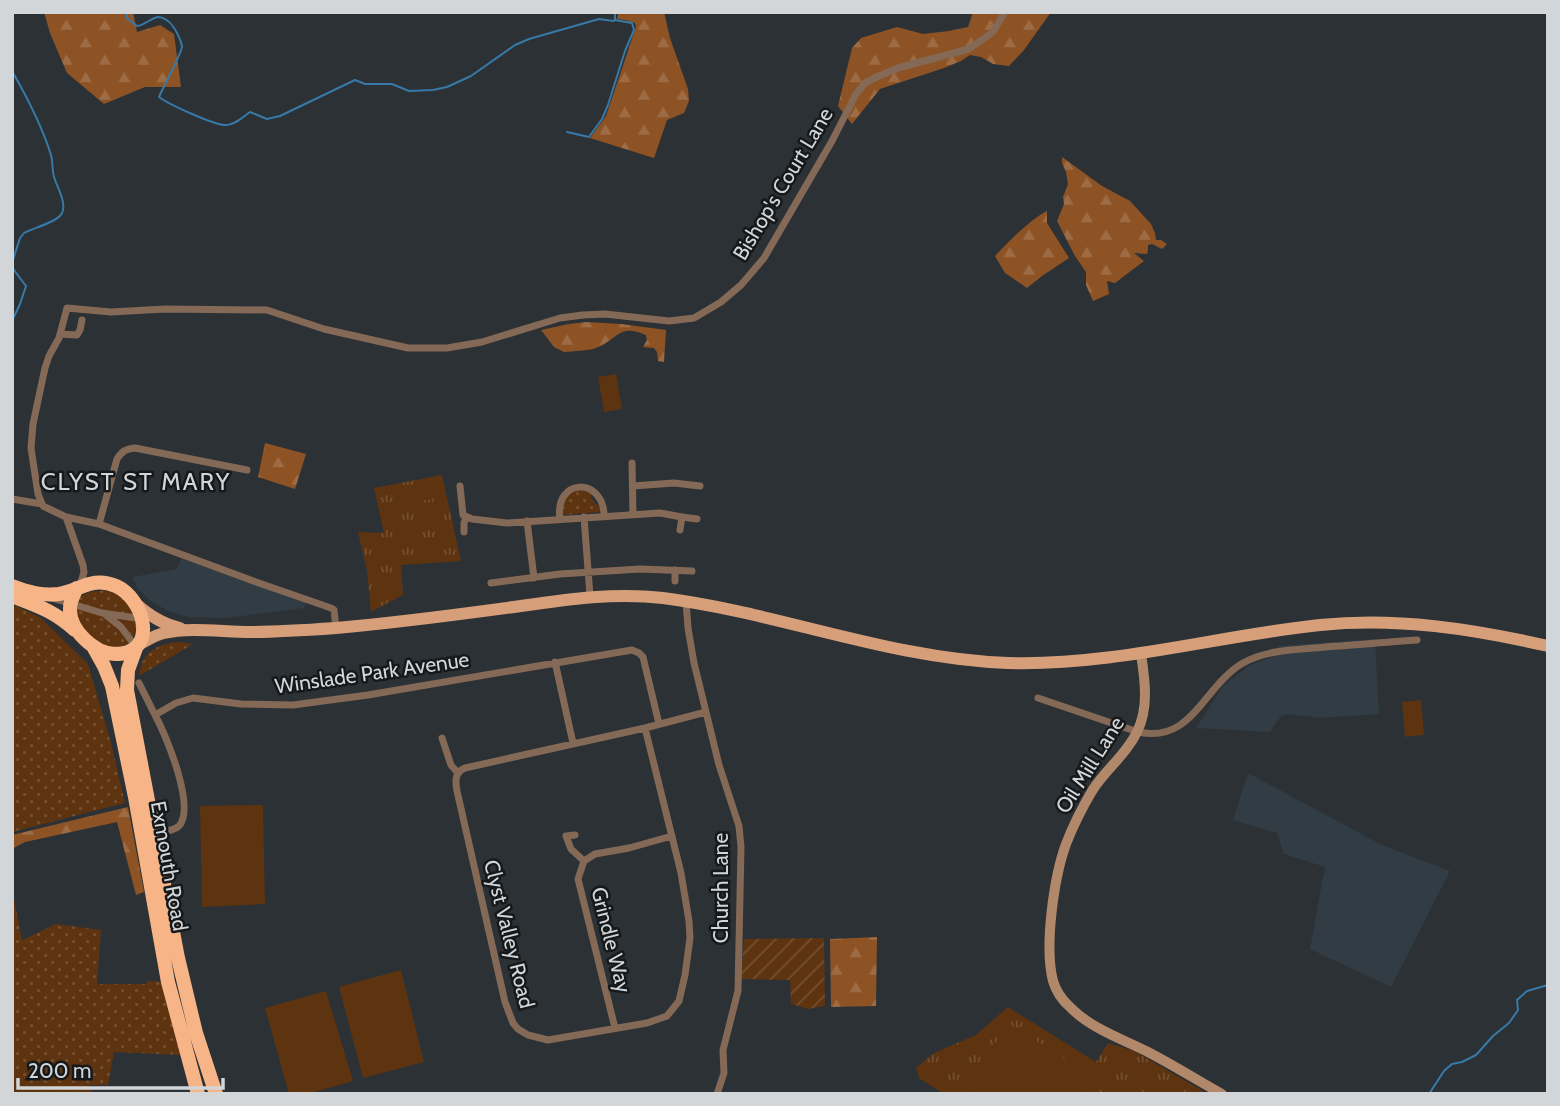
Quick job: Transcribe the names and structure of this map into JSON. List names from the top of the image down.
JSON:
{
  "streets": {
    "highway": ["Exmouth Road"],
    "street": [
      "Bishop's Court Lane",
      "Winslade Park Avenue",
      "Oil Mill Lane",
      "Church Lane",
      "Clyst Valley Road",
      "Grindle Way"
    ]
  },
  "crossings": [
    ["Clyst Valley Road", "Grindle Way"]
  ],
  "districts": ["CLYST ST MARY"],
  "scale_bar": "200 m"
}
